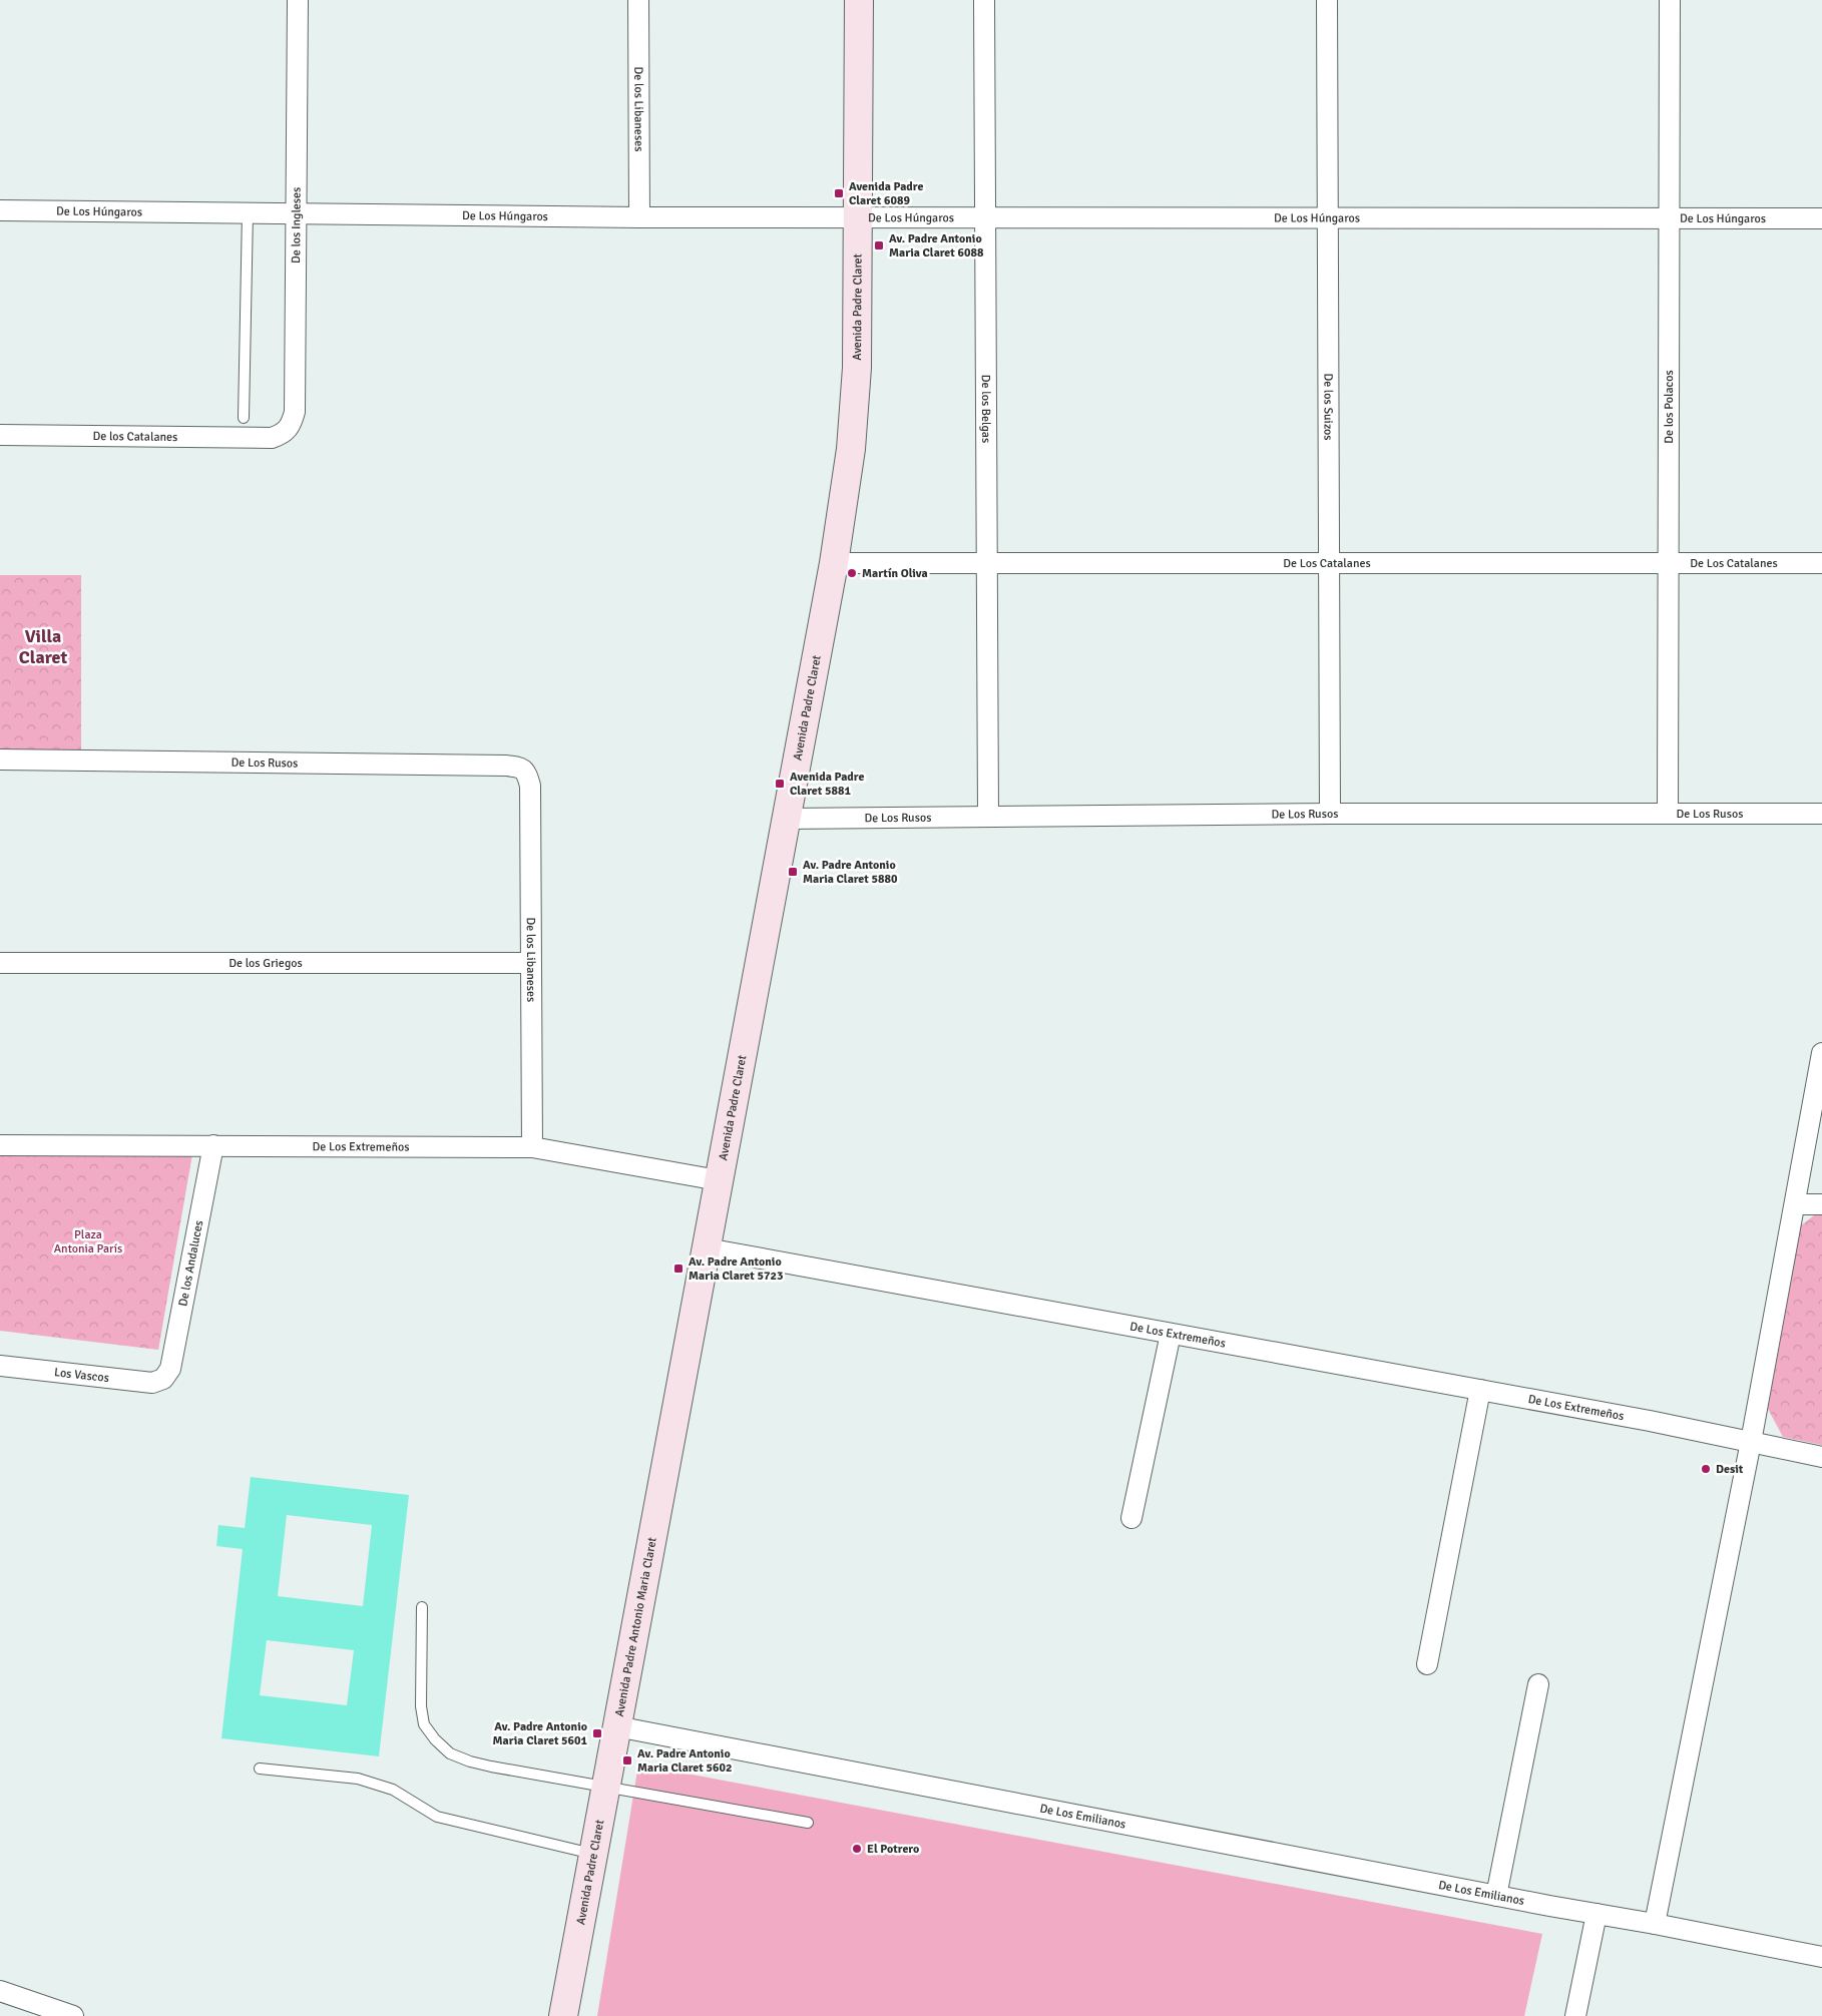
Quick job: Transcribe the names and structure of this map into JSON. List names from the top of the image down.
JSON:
{
  "streets": {
    "main road": ["Avenida Padre Claret", "Avenida Padre Antonio Maria Claret"],
    "street": [
      "De los Libaneses",
      "De Los Húngaros",
      "De los Ingleses",
      "De los Suizos",
      "De los Polacos",
      "De los Belgas",
      "De los Catalanes",
      "De Los Catalanes",
      "De Los Rusos",
      "De los Griegos",
      "De Los Extremeños",
      "De los Andaluces",
      "Los Vascos",
      "De Los Emilianos"
    ]
  },
  "crossings": [
    ["De los Libaneses", "De Los Húngaros"],
    ["De los Libaneses", "De Los Rusos"],
    ["De los Libaneses", "De los Griegos"],
    ["De los Libaneses", "De Los Extremeños"],
    ["De Los Húngaros", "De los Ingleses"],
    ["De Los Húngaros", "Avenida Padre Claret"],
    ["De Los Húngaros", "De los Suizos"],
    ["De Los Húngaros", "De los Polacos"],
    ["De Los Húngaros", "De los Belgas"],
    ["De los Ingleses", "De los Catalanes"],
    ["Avenida Padre Claret", "De Los Catalanes"],
    ["Avenida Padre Claret", "De Los Rusos"],
    ["Avenida Padre Claret", "De Los Extremeños"],
    ["Avenida Padre Claret", "Avenida Padre Antonio Maria Claret"],
    ["Avenida Padre Claret", "De Los Emilianos"],
    ["De los Suizos", "De Los Catalanes"],
    ["De los Suizos", "De Los Rusos"],
    ["De los Polacos", "De Los Catalanes"],
    ["De los Polacos", "De Los Rusos"],
    ["De los Belgas", "De Los Catalanes"],
    ["De los Belgas", "De Los Rusos"],
    ["De Los Extremeños", "De los Andaluces"],
    ["De los Andaluces", "Los Vascos"],
    ["Avenida Padre Antonio Maria Claret", "De Los Emilianos"]
  ],
  "districts": ["Villa Claret"],
  "parks": ["Plaza Antonia París"],
  "places": {
    "transit": [
      "Avenida Padre Claret 6089",
      "Av. Padre Antonio Maria Claret 6088",
      "Avenida Padre Claret 5881",
      "Av. Padre Antonio Maria Claret 5880",
      "Av. Padre Antonio Maria Claret 5723",
      "Av. Padre Antonio Maria Claret 5601",
      "Av. Padre Antonio Maria Claret 5602"
    ],
    "other": ["Martín Oliva", "Desit", "El Potrero"]
  }
}
